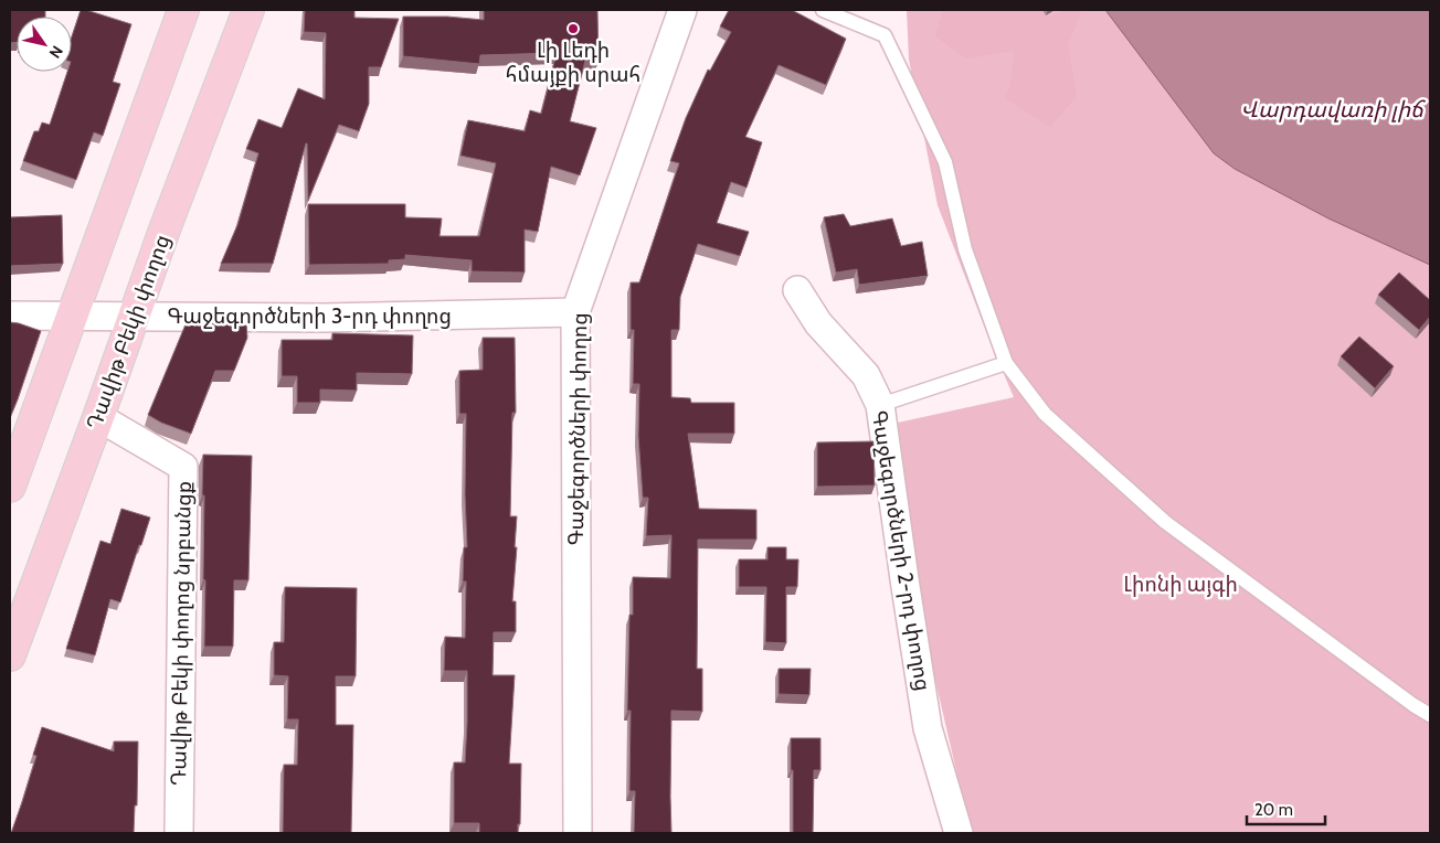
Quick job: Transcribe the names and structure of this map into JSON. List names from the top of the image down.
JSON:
{
  "streets": {
    "main road": ["Դավիթ Բեկի փողոց"],
    "street": [
      "Գաջեգործների 3-րդ փողոց",
      "Գաջեգործների փողոց",
      "Գաջեգործների 2-րդ փողոց",
      "Դավիթ Բեկի փողոց նրբանցք"
    ]
  },
  "crossings": [
    ["Գաջեգործների 3-րդ փողոց", "Դավիթ Բեկի փողոց"],
    ["Գաջեգործների 3-րդ փողոց", "Գաջեգործների փողոց"],
    ["Դավիթ Բեկի փողոց", "Դավիթ Բեկի փողոց նրբանցք"]
  ],
  "water": ["Վարդավառի լիճ"],
  "parks": ["Լիոնի այգի"],
  "places": ["Լի Լեդի հմայքի սրահ"],
  "scale_bar": "20 m",
  "north": "bottom right"
}
